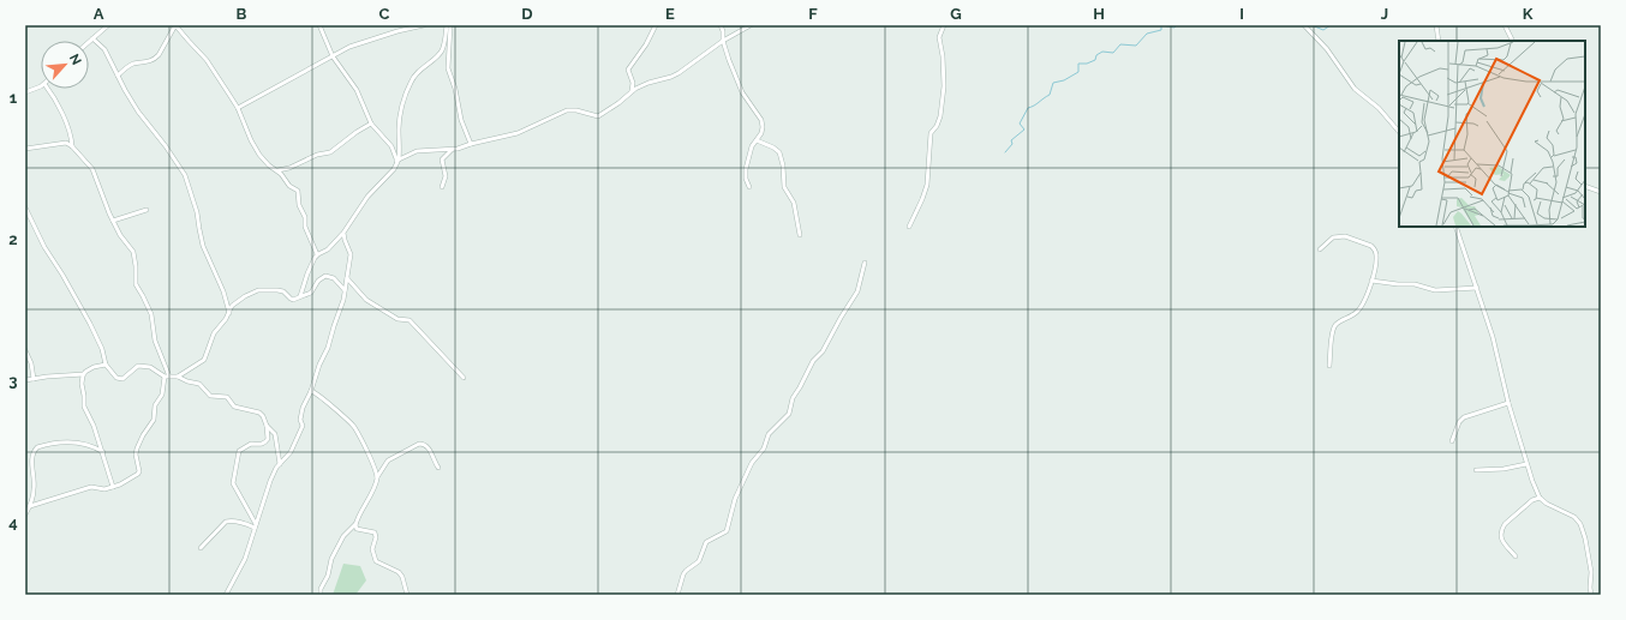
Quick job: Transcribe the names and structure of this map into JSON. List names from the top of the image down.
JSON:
{
  "north": "top right",
  "grid": {
    "columns": [
      "A",
      "B",
      "C",
      "D",
      "E",
      "F",
      "G",
      "H",
      "I",
      "J",
      "K"
    ],
    "rows": [
      "1",
      "2",
      "3",
      "4"
    ]
  }
}
